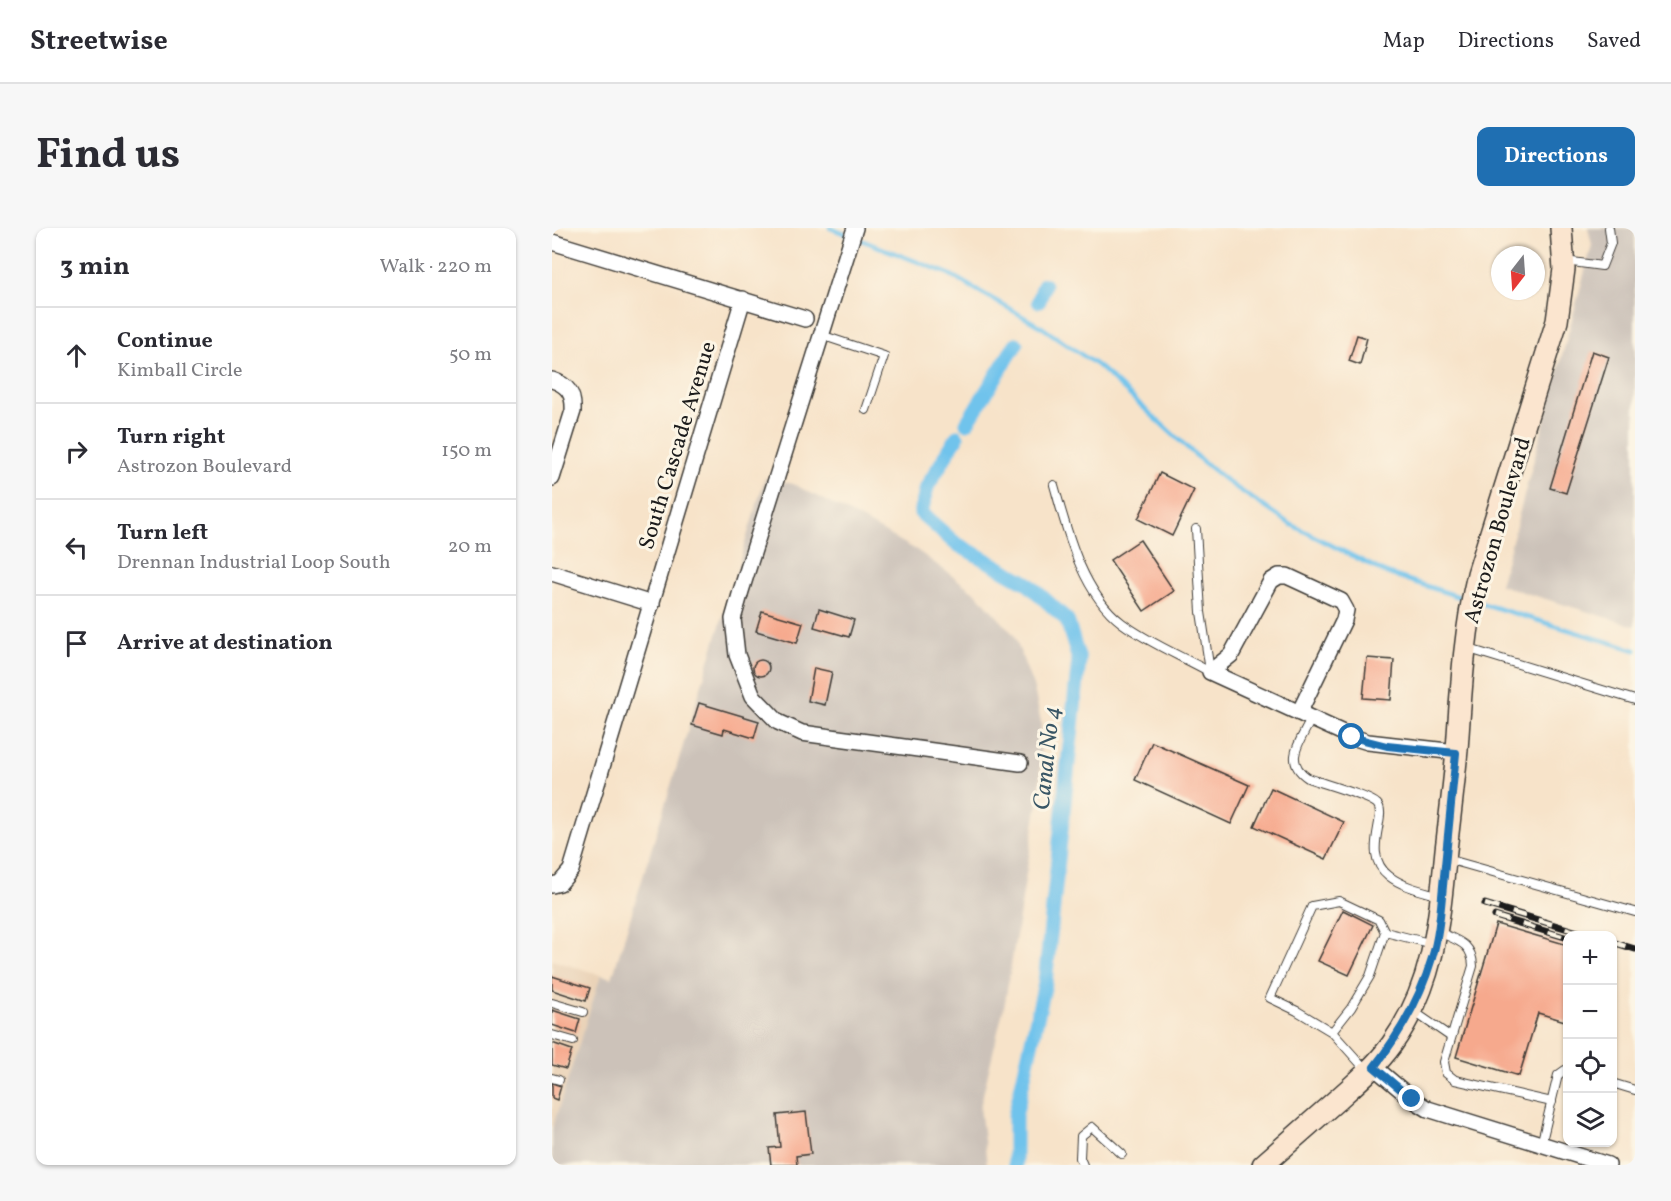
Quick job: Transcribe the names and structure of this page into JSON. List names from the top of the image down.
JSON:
{
  "streets": {
    "main road": ["Astrozon Boulevard"],
    "street": ["South Cascade Avenue"]
  },
  "water": ["Canal No 4"],
  "north": "bottom",
  "page": {
    "header": "Streetwise",
    "nav": ["Map", "Directions", "Saved"],
    "title": "Find us",
    "buttons": "Directions",
    "heading": ["3 min", "Walk · 220 m"],
    "list": [
      ["Continue", "Kimball Circle", "50 m"],
      ["Turn right", "Astrozon Boulevard", "150 m"],
      ["Turn left", "Drennan Industrial Loop South", "20 m"],
      "Arrive at destination"
    ],
    "map_buttons": ["+", "−"]
  }
}
